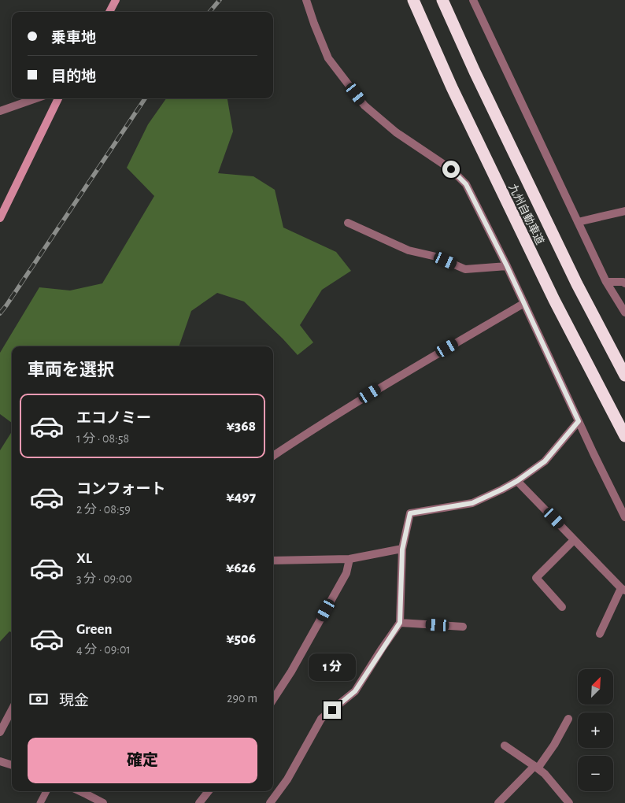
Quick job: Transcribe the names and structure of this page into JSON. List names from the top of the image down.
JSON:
{
  "streets": {
    "highway": ["九州自動車道"]
  },
  "north": "top right",
  "page": {
    "banner": ["乗車地", "目的地"],
    "heading": "車両を選択",
    "list": [
      {
        "name": "エコノミー",
        "note": "1 分 · 08:58",
        "value": "¥368"
      },
      {
        "name": "コンフォート",
        "note": "2 分 · 08:59",
        "value": "¥497"
      },
      {
        "name": "XL",
        "note": "3 分 · 09:00",
        "value": "¥626"
      },
      {
        "name": "Green",
        "note": "4 分 · 09:01",
        "value": "¥506"
      }
    ],
    "bubble": "1 分",
    "map_buttons": ["+", "−"],
    "pay": ["現金", "290 m"],
    "buttons": "確定"
  }
}
